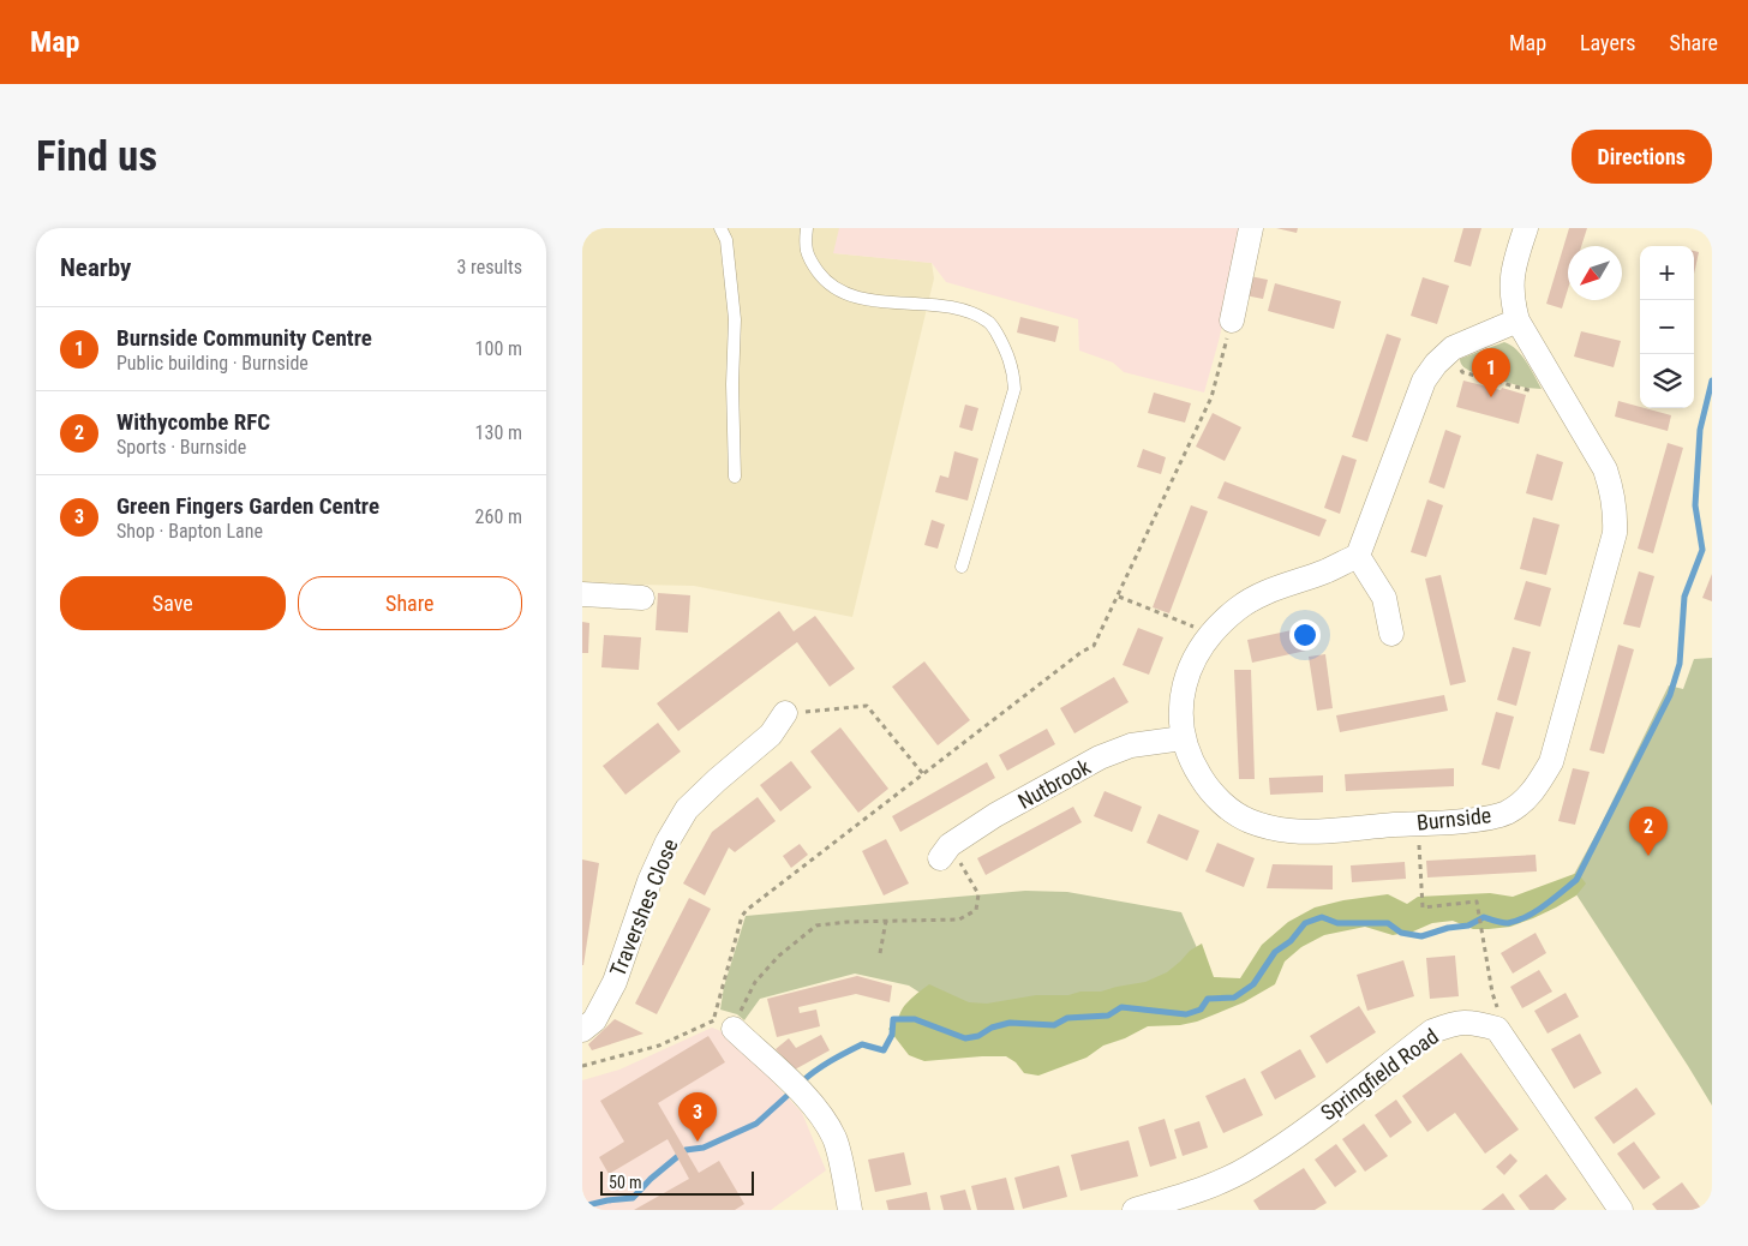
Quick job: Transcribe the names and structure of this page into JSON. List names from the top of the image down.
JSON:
{
  "streets": {
    "street": [
      "Nutbrook",
      "Burnside",
      "Travershes Close",
      "Springfield Road"
    ]
  },
  "crossings": [
    ["Nutbrook", "Burnside"]
  ],
  "scale_bar": "50 m",
  "north": "bottom left",
  "page": {
    "header": "Map",
    "nav": ["Map", "Layers", "Share"],
    "buttons": [
      "Directions",
      ["Save", "Share"]
    ],
    "title": "Find us",
    "heading": ["Nearby", "3 results"],
    "map_buttons": ["+", "−"],
    "list": [
      {
        "mark": "1",
        "name": "Burnside Community Centre",
        "note": "Public building · Burnside",
        "value": "100 m"
      },
      {
        "mark": "2",
        "name": "Withycombe RFC",
        "note": "Sports · Burnside",
        "value": "130 m"
      },
      {
        "mark": "3",
        "name": "Green Fingers Garden Centre",
        "note": "Shop · Bapton Lane",
        "value": "260 m"
      }
    ],
    "pins": ["1", "2", "3"],
    "scale": "50 m"
  }
}
